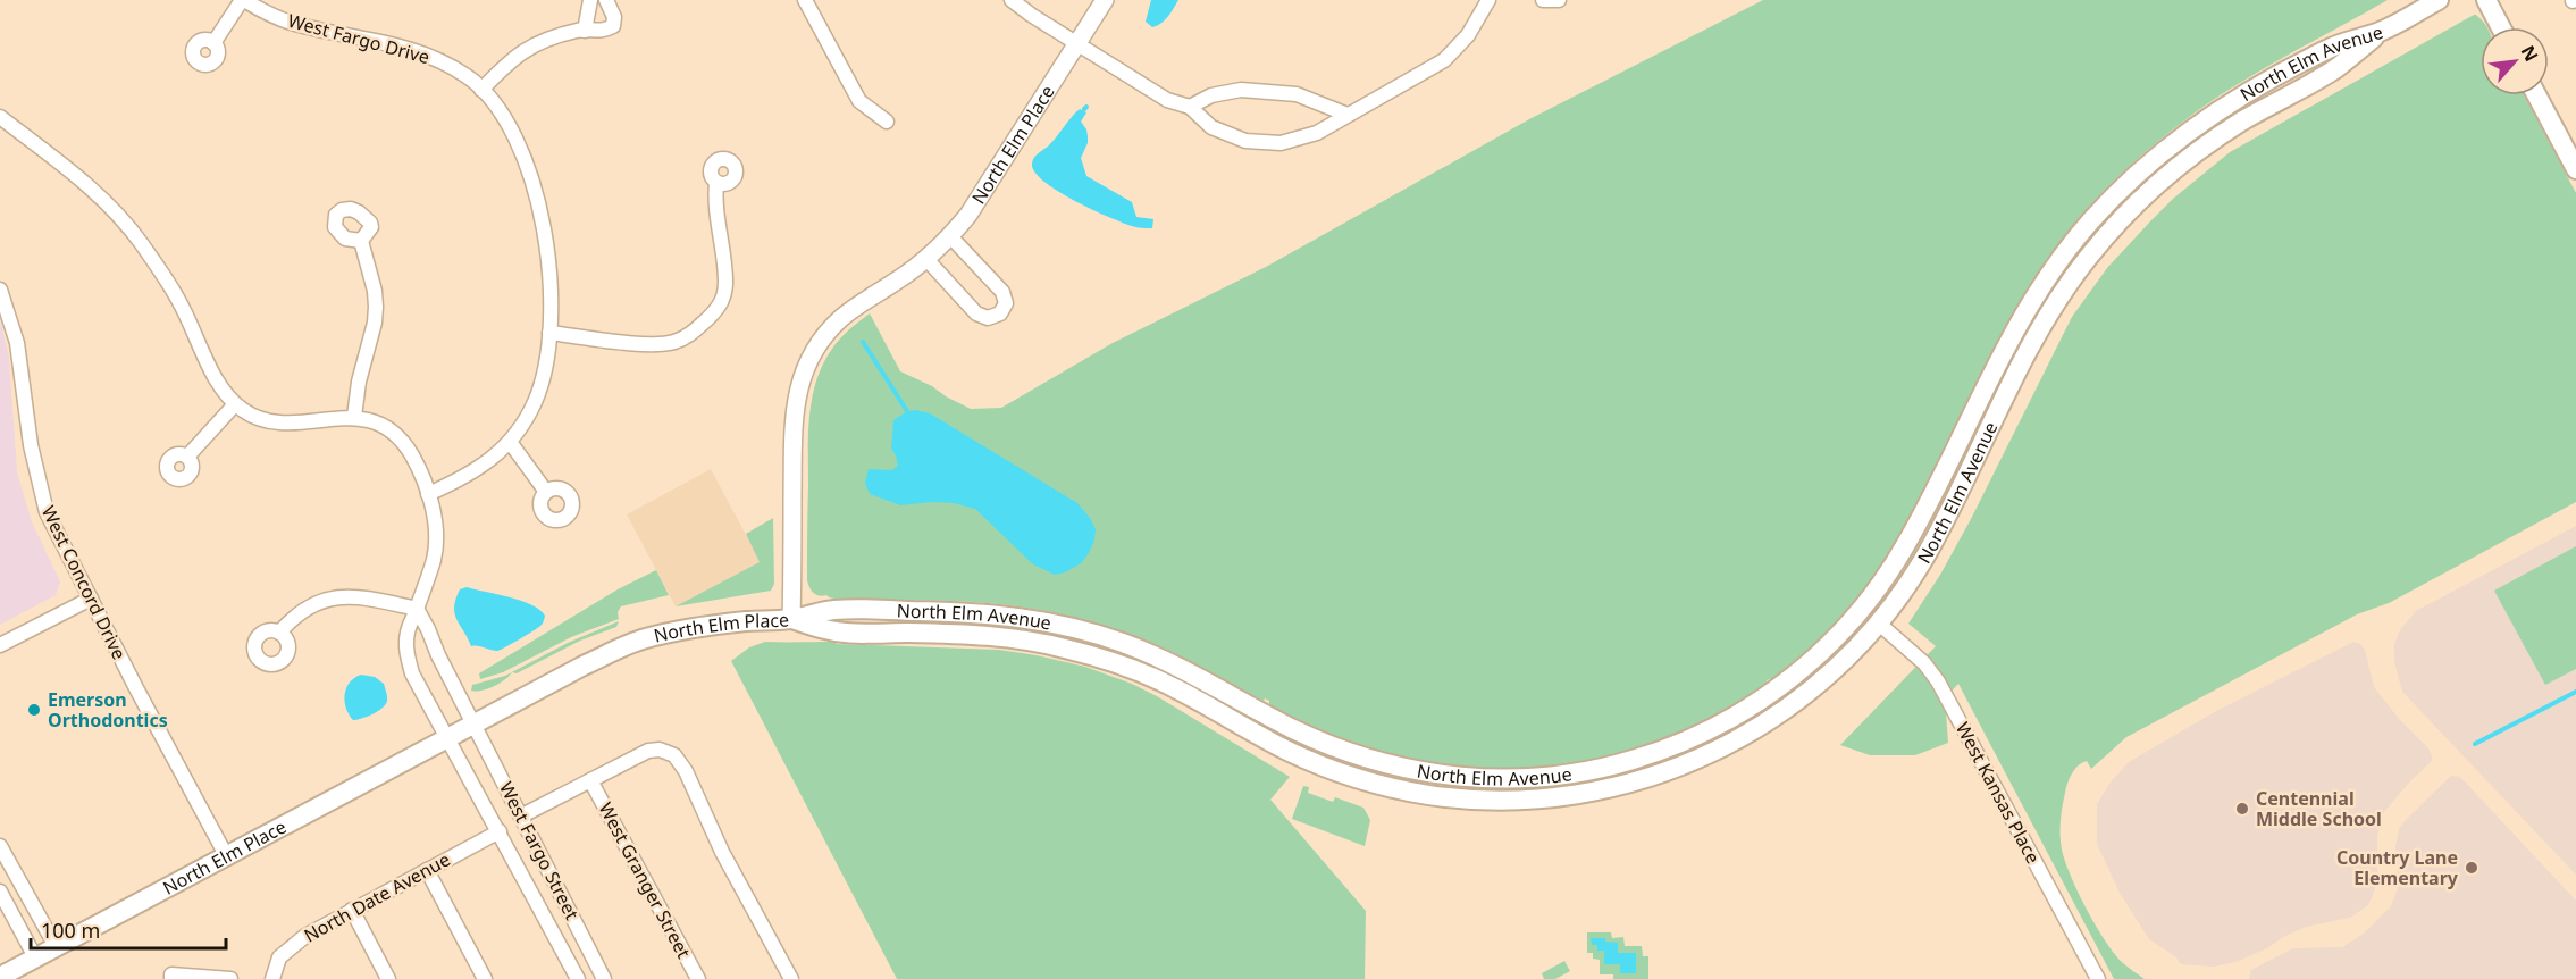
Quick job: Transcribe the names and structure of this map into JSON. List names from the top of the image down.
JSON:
{
  "streets": {
    "main road": ["North Elm Avenue", "North Elm Place"],
    "street": [
      "West Fargo Drive",
      "West Concord Drive",
      "West Kansas Place",
      "West Fargo Street",
      "West Granger Street",
      "North Date Avenue"
    ]
  },
  "crossings": [
    ["West Fargo Drive", "West Fargo Street"],
    ["North Elm Avenue", "North Elm Place"],
    ["North Elm Avenue", "West Kansas Place"],
    ["North Elm Place", "West Concord Drive"],
    ["North Elm Place", "West Fargo Street"],
    ["West Fargo Street", "North Date Avenue"]
  ],
  "places": ["Emerson Orthodontics", "Centennial Middle School", "Country Lane Elementary"],
  "scale_bar": "100 m",
  "north": "top right"
}
